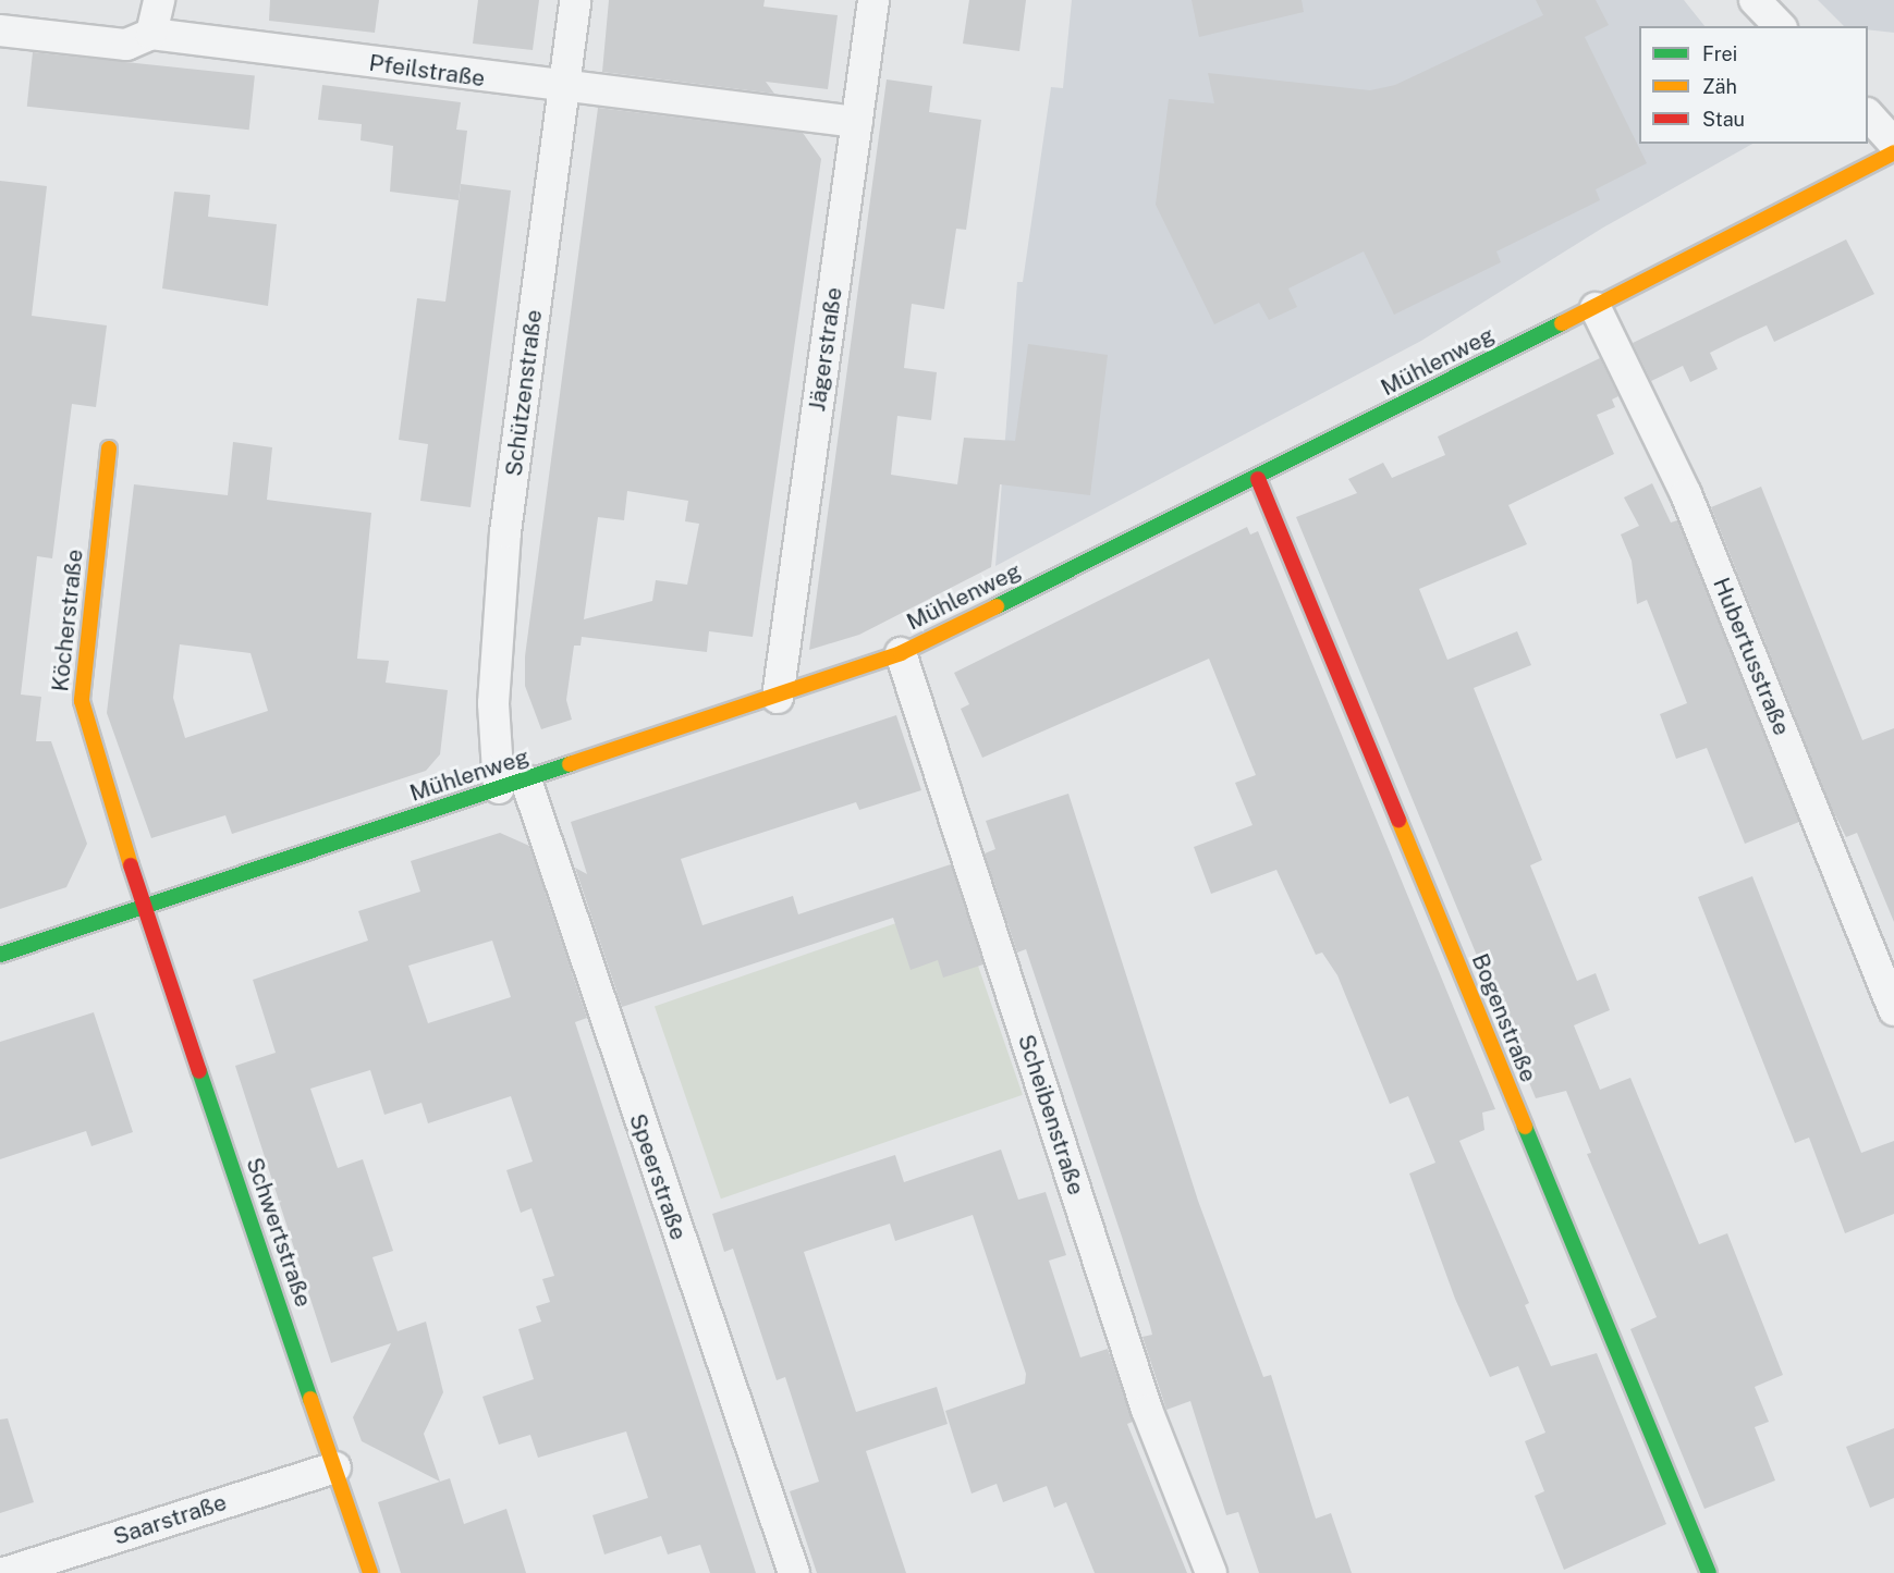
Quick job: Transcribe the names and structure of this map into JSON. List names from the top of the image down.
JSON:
{
  "streets": {
    "street": [
      "Pfeilstraße",
      "Jägerstraße",
      "Mühlenweg",
      "Schützenstraße",
      "Köcherstraße",
      "Hubertusstraße",
      "Bogenstraße",
      "Scheibenstraße",
      "Speerstraße",
      "Schwertstraße",
      "Saarstraße"
    ]
  },
  "crossings": [
    ["Pfeilstraße", "Jägerstraße"],
    ["Pfeilstraße", "Schützenstraße"],
    ["Jägerstraße", "Mühlenweg"],
    ["Mühlenweg", "Schützenstraße"],
    ["Mühlenweg", "Köcherstraße"],
    ["Mühlenweg", "Hubertusstraße"],
    ["Mühlenweg", "Bogenstraße"],
    ["Mühlenweg", "Scheibenstraße"],
    ["Mühlenweg", "Speerstraße"],
    ["Mühlenweg", "Schwertstraße"],
    ["Schützenstraße", "Speerstraße"],
    ["Köcherstraße", "Schwertstraße"],
    ["Schwertstraße", "Saarstraße"]
  ],
  "legend": ["Frei", "Zäh", "Stau"]
}
